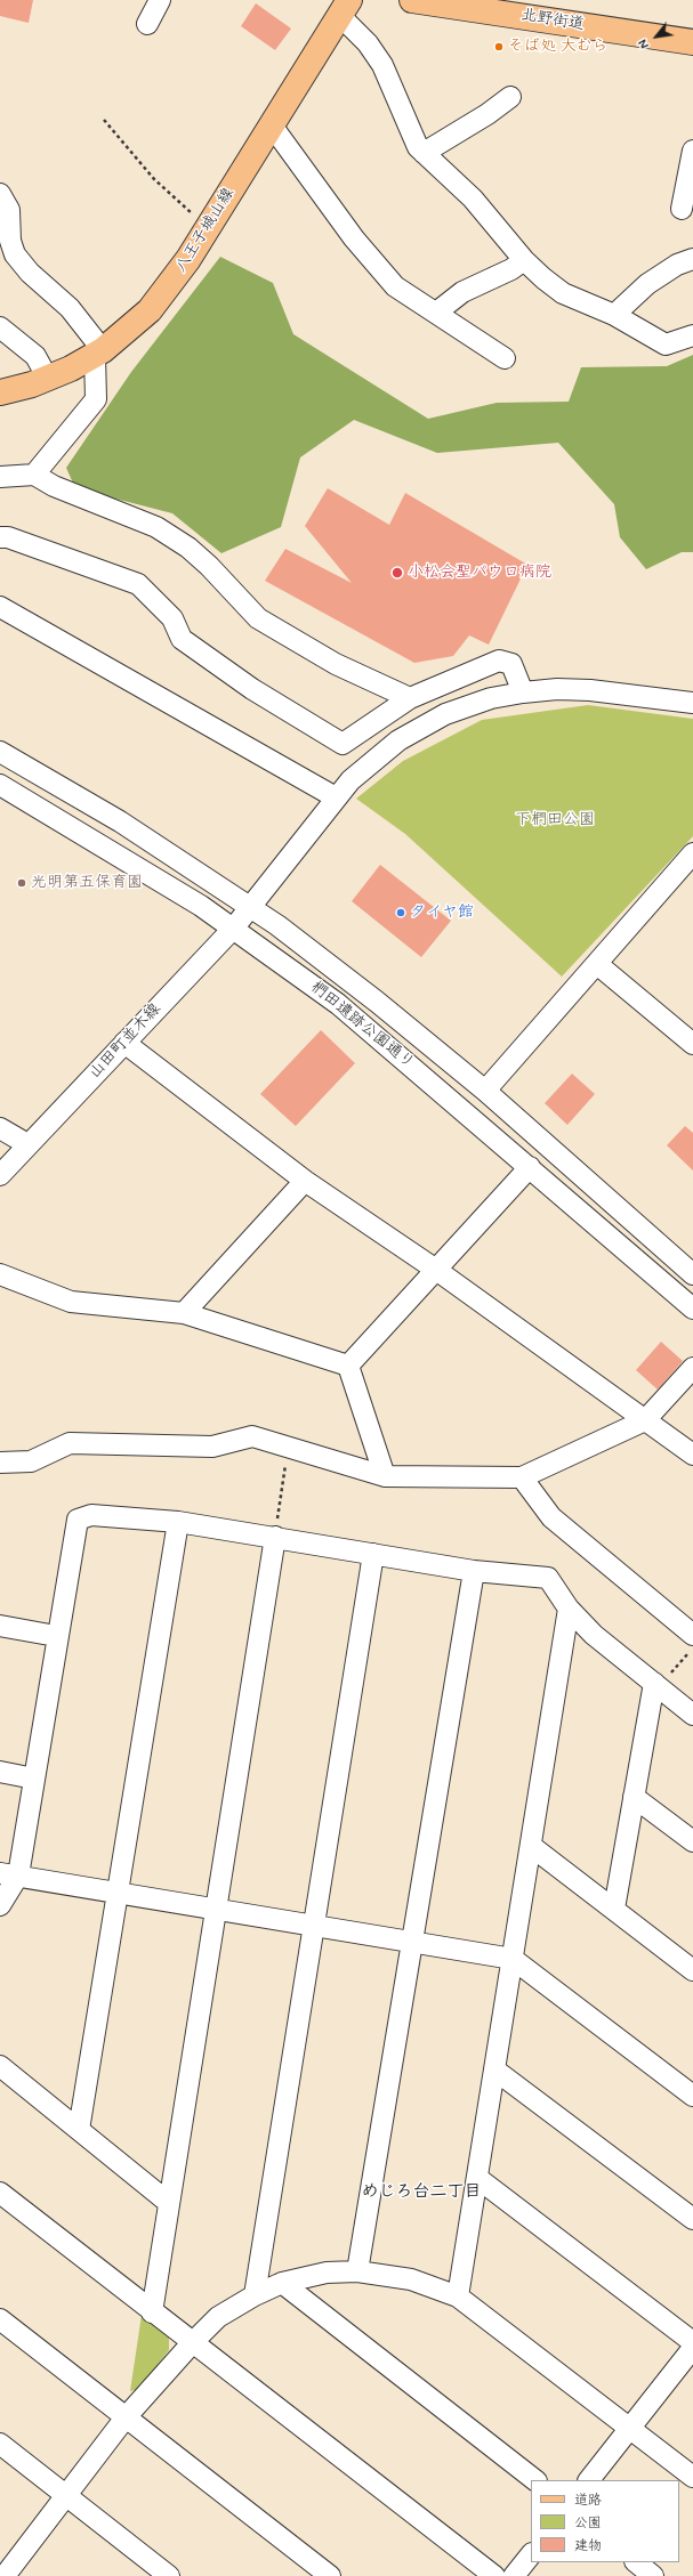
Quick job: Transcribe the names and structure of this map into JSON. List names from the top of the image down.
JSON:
{
  "streets": {
    "main road": ["北野街道", "八王子城山線"],
    "street": ["椚田遺跡公園通り", "山田町並木線"]
  },
  "crossings": [
    ["椚田遺跡公園通り", "山田町並木線"]
  ],
  "districts": ["めじろ台二丁目"],
  "parks": ["下椚田公園"],
  "places": [
    "そば処 大むら",
    "小松会聖パウロ病院",
    "光明第五保育園",
    "タイヤ館"
  ],
  "legend": ["道路", "公園", "建物"],
  "north": "bottom left"
}
